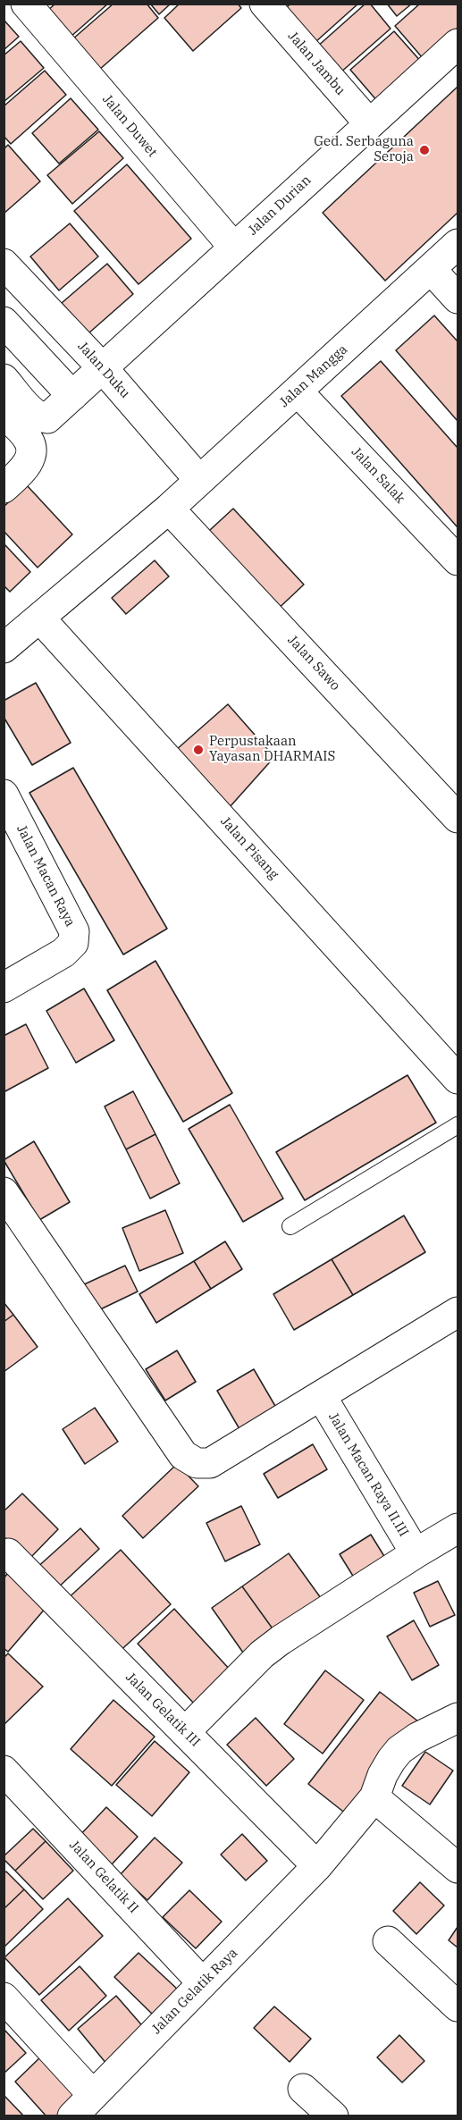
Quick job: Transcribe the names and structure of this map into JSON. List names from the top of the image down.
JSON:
{
  "streets": {
    "street": [
      "Jalan Jambu",
      "Jalan Duwet",
      "Jalan Durian",
      "Jalan Duku",
      "Jalan Mangga",
      "Jalan Salak",
      "Jalan Sawo",
      "Jalan Pisang",
      "Jalan Macan Raya",
      "Jalan Macan Raya II.III",
      "Jalan Gelatik III",
      "Jalan Gelatik II",
      "Jalan Gelatik Raya"
    ]
  },
  "crossings": [
    ["Jalan Jambu", "Jalan Durian"],
    ["Jalan Duwet", "Jalan Durian"],
    ["Jalan Durian", "Jalan Duku"],
    ["Jalan Duku", "Jalan Mangga"],
    ["Jalan Mangga", "Jalan Salak"],
    ["Jalan Mangga", "Jalan Sawo"],
    ["Jalan Gelatik III", "Jalan Gelatik Raya"],
    ["Jalan Gelatik II", "Jalan Gelatik Raya"]
  ],
  "places": ["Ged. Serbaguna Seroja", "Perpustakaan Yayasan DHARMAIS"]
}
